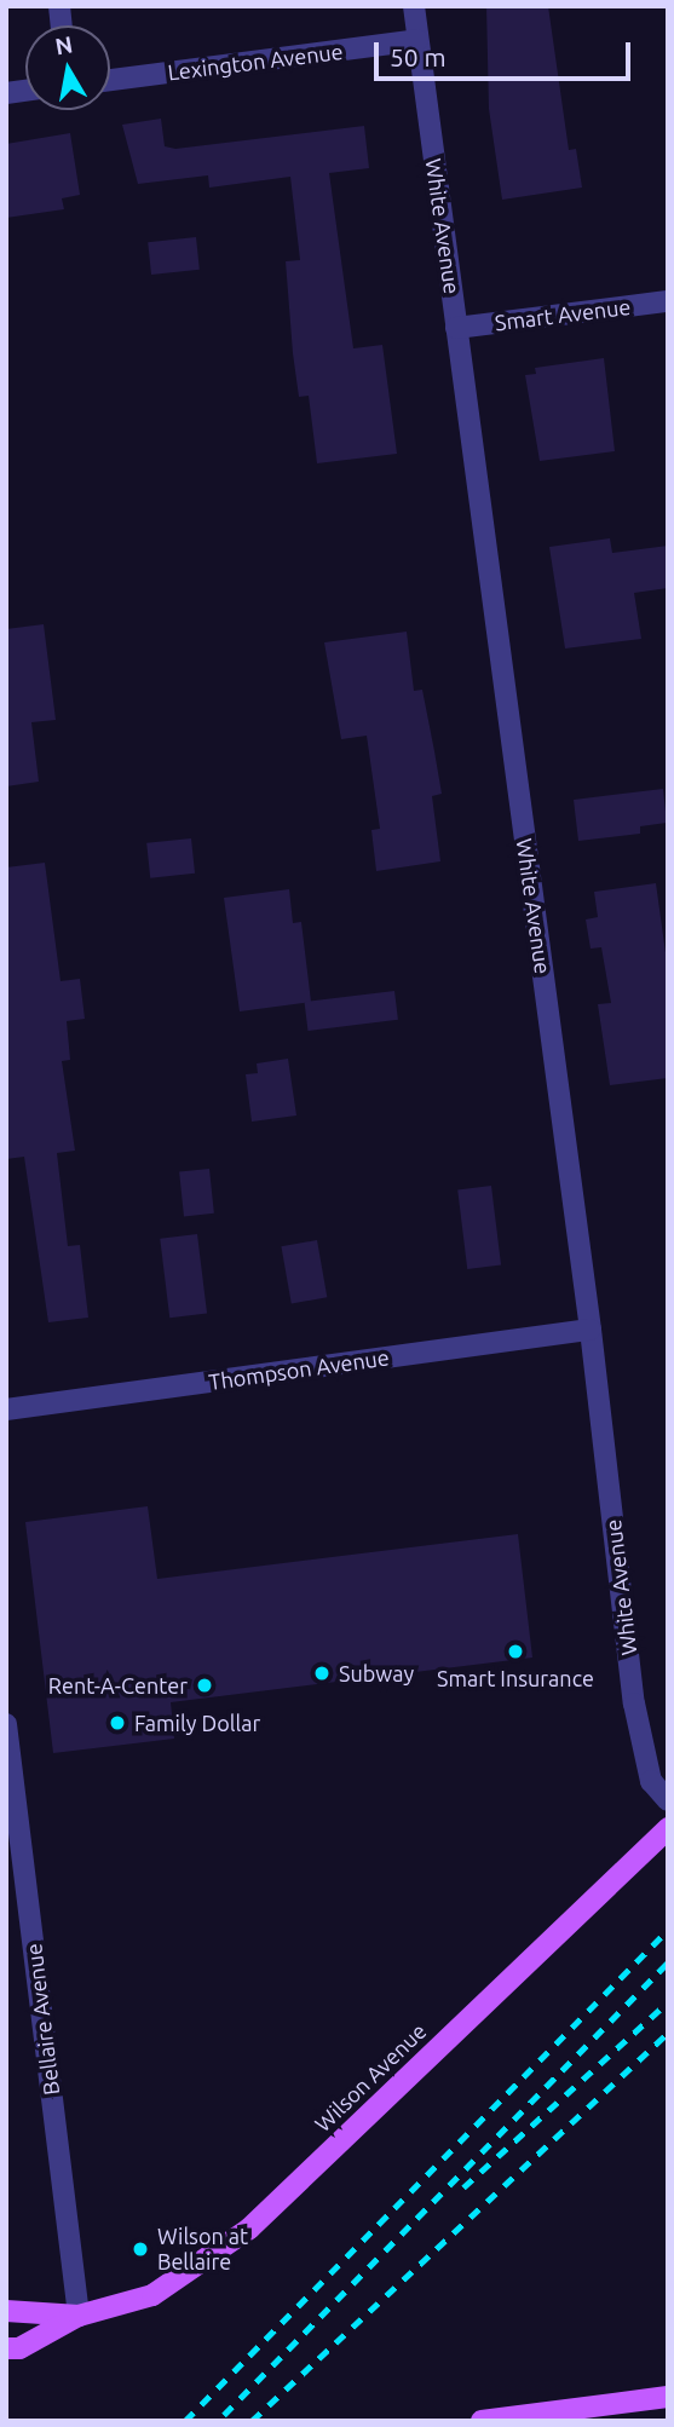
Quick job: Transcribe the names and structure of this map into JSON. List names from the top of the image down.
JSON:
{
  "streets": {
    "main road": ["Wilson Avenue"],
    "street": [
      "Lexington Avenue",
      "White Avenue",
      "Smart Avenue",
      "Thompson Avenue",
      "Bellaire Avenue"
    ]
  },
  "crossings": [
    ["Lexington Avenue", "White Avenue"],
    ["White Avenue", "Smart Avenue"],
    ["White Avenue", "Thompson Avenue"],
    ["Bellaire Avenue", "Wilson Avenue"]
  ],
  "places": [
    "Smart Insurance",
    "Subway",
    "Rent-A-Center",
    "Family Dollar",
    "Wilson at Bellaire"
  ],
  "scale_bar": "50 m",
  "north": "top"
}
